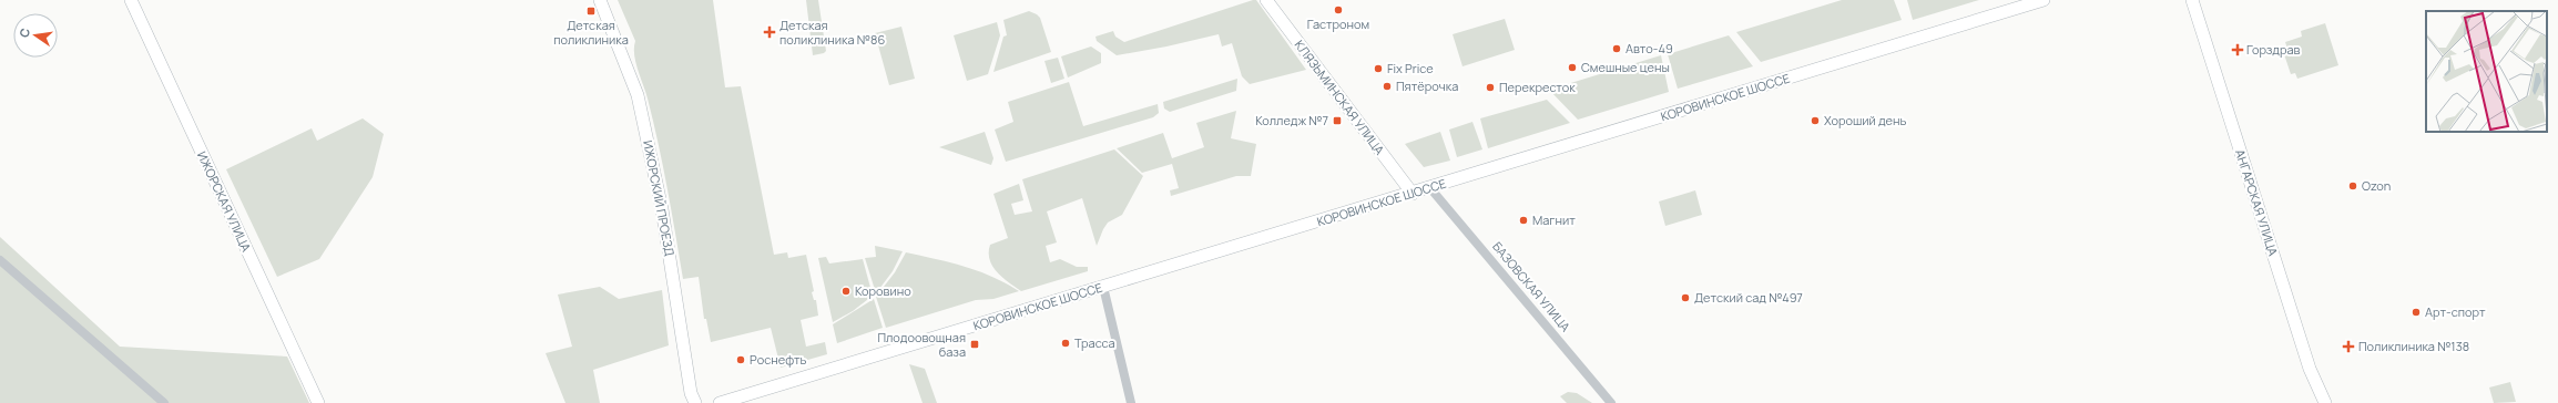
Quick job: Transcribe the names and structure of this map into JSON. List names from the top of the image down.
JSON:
{
  "streets": {
    "street": [
      "КЛЯЗЬМИНСКАЯ УЛИЦА",
      "КОРОВИНСКОЕ ШОССЕ",
      "ИЖОРСКИЙ ПРОЕЗД",
      "ИЖОРСКАЯ УЛИЦА",
      "АНГАРСКАЯ УЛИЦА",
      "БАЗОВСКАЯ УЛИЦА"
    ]
  },
  "crossings": [
    ["КЛЯЗЬМИНСКАЯ УЛИЦА", "КОРОВИНСКОЕ ШОССЕ"],
    ["КОРОВИНСКОЕ ШОССЕ", "БАЗОВСКАЯ УЛИЦА"]
  ],
  "places": {
    "other": [
      "Гастроном",
      "Авто-49",
      "Смешные цены",
      "Fix Price",
      "Пятёрочка",
      "Перекресток",
      "Хороший день",
      "Ozon",
      "Магнит",
      "Коровино",
      "Детский сад №497",
      "Арт-спорт",
      "Трасса",
      "Роснефть"
    ],
    "transit": ["Детская поликлиника", "Колледж №7", "Плодоовощная база"],
    "health": ["Детская поликлиника №86", "Горздрав", "Поликлиника №138"]
  },
  "north": "left"
}
